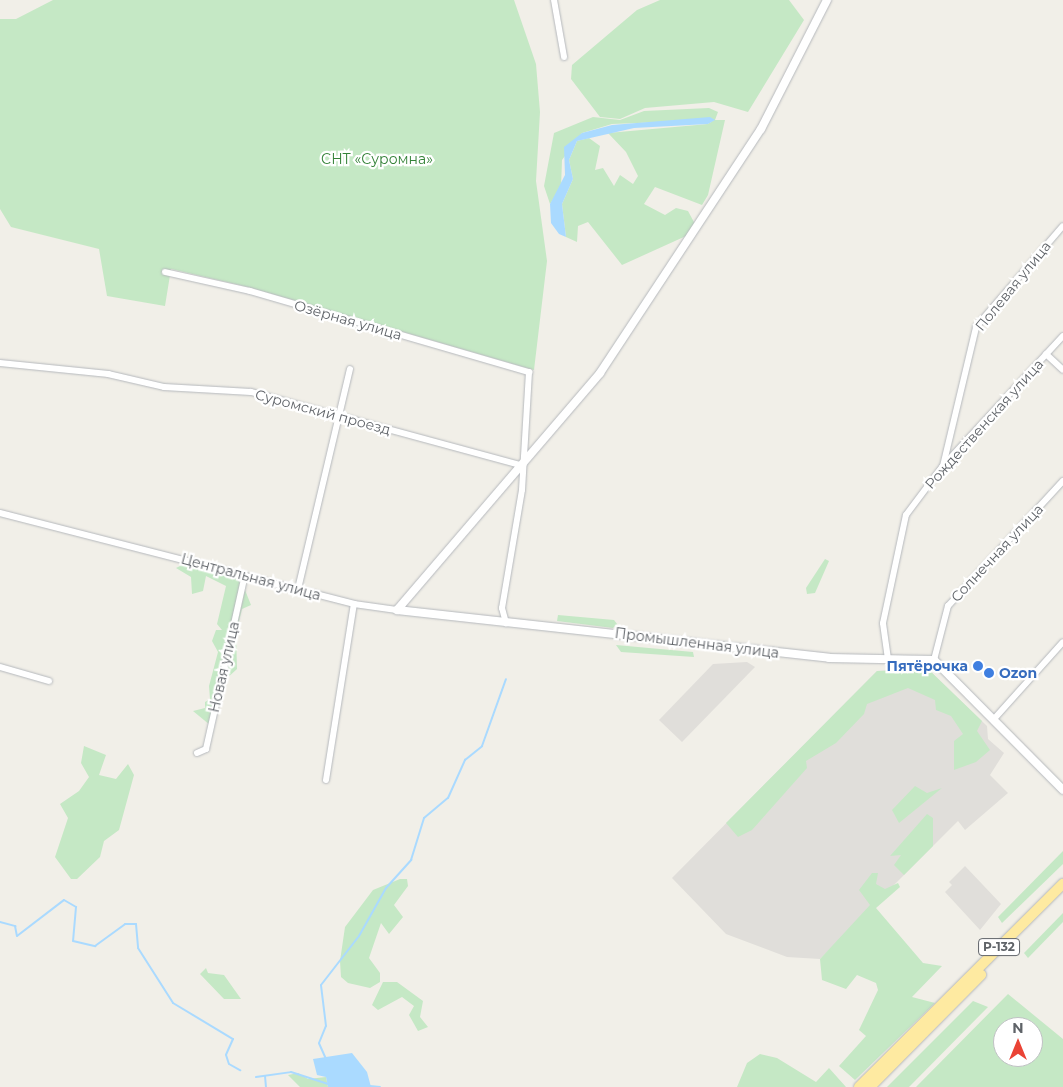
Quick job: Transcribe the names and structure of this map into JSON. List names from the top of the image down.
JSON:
{
  "streets": {
    "highway": ["Р-132"],
    "street": [
      "Полевая улица",
      "Озёрная улица",
      "Суромский проезд",
      "Рождественская улица",
      "Солнечная улица",
      "Центральная улица",
      "Промышленная улица",
      "Новая улица"
    ]
  },
  "crossings": [
    ["Полевая улица", "Рождественская улица"],
    ["Озёрная улица", "Суромский проезд"],
    ["Рождественская улица", "Промышленная улица"],
    ["Солнечная улица", "Промышленная улица"],
    ["Центральная улица", "Промышленная улица"],
    ["Центральная улица", "Новая улица"]
  ],
  "parks": ["СНТ «Суромна»"],
  "places": ["Пятёрочка", "Ozon"],
  "north": "top"
}
